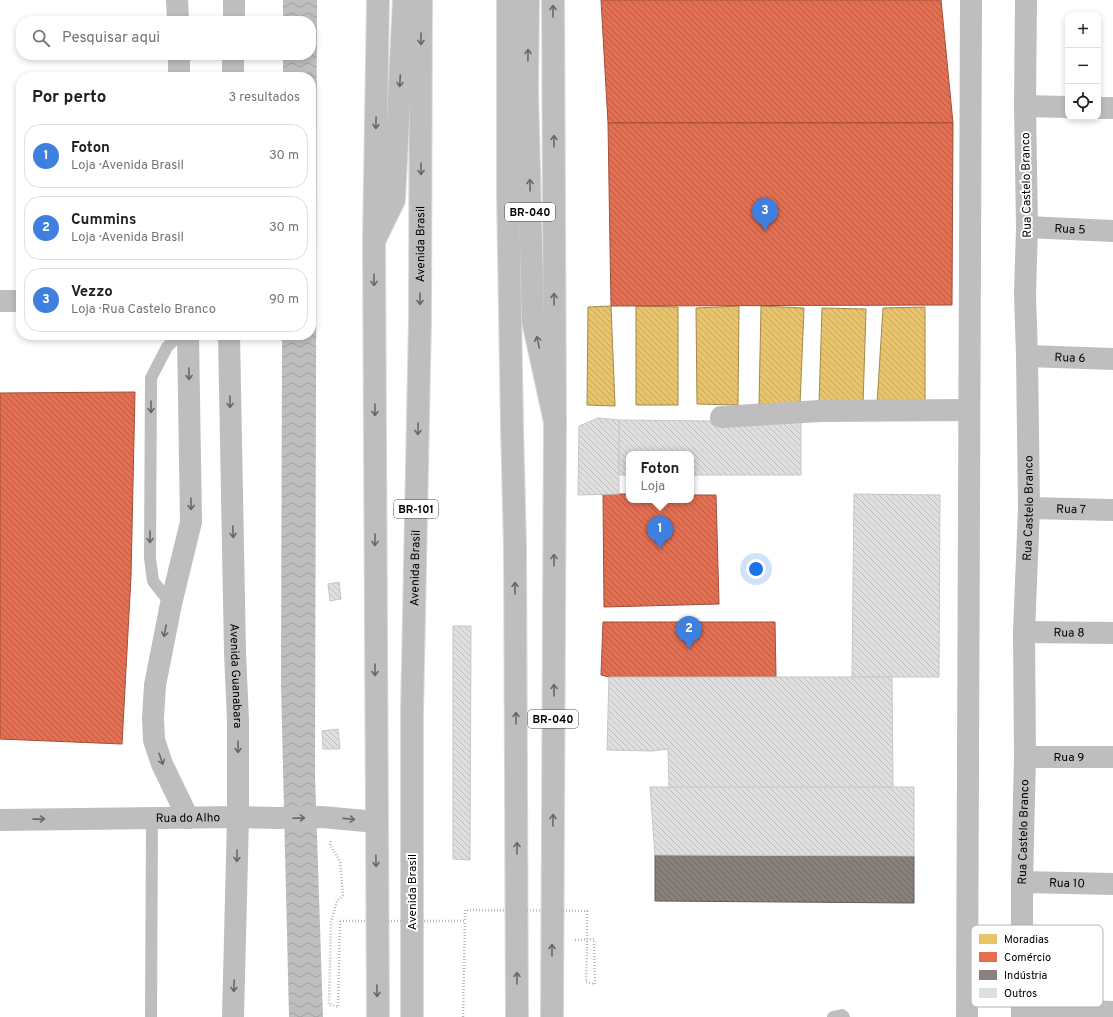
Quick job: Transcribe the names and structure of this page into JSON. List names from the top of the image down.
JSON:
{
  "streets": {
    "main road": [
      "Rua Castelo Branco",
      "BR-040",
      "Rua 5",
      "Avenida Brasil",
      "Rua 6",
      "BR-101",
      "Rua 7",
      "Rua 8",
      "Avenida Guanabara",
      "Rua 9",
      "Rua do Alho",
      "Rua 10"
    ]
  },
  "crossings": [
    ["Rua Castelo Branco", "Rua 5"],
    ["Rua Castelo Branco", "Rua 6"],
    ["Rua Castelo Branco", "Rua 7"],
    ["Rua Castelo Branco", "Rua 8"],
    ["Rua Castelo Branco", "Rua 9"],
    ["Rua Castelo Branco", "Rua 10"],
    ["Avenida Guanabara", "Rua do Alho"]
  ],
  "one_way": ["Rua do Alho"],
  "legend": [
    "Moradias",
    "Comércio",
    "Indústria",
    "Outros"
  ],
  "page": {
    "map_buttons": ["+", "−"],
    "search": "Pesquisar aqui",
    "heading": ["Por perto", "3 resultados"],
    "list": [
      {
        "mark": "1",
        "name": "Foton",
        "note": "Loja · Avenida Brasil",
        "value": "30 m"
      },
      {
        "mark": "2",
        "name": "Cummins",
        "note": "Loja · Avenida Brasil",
        "value": "30 m"
      },
      {
        "mark": "3",
        "name": "Vezzo",
        "note": "Loja · Rua Castelo Branco",
        "value": "90 m"
      }
    ],
    "pins": ["3", "1", "2"],
    "popup": ["Foton", "Loja"]
  }
}
